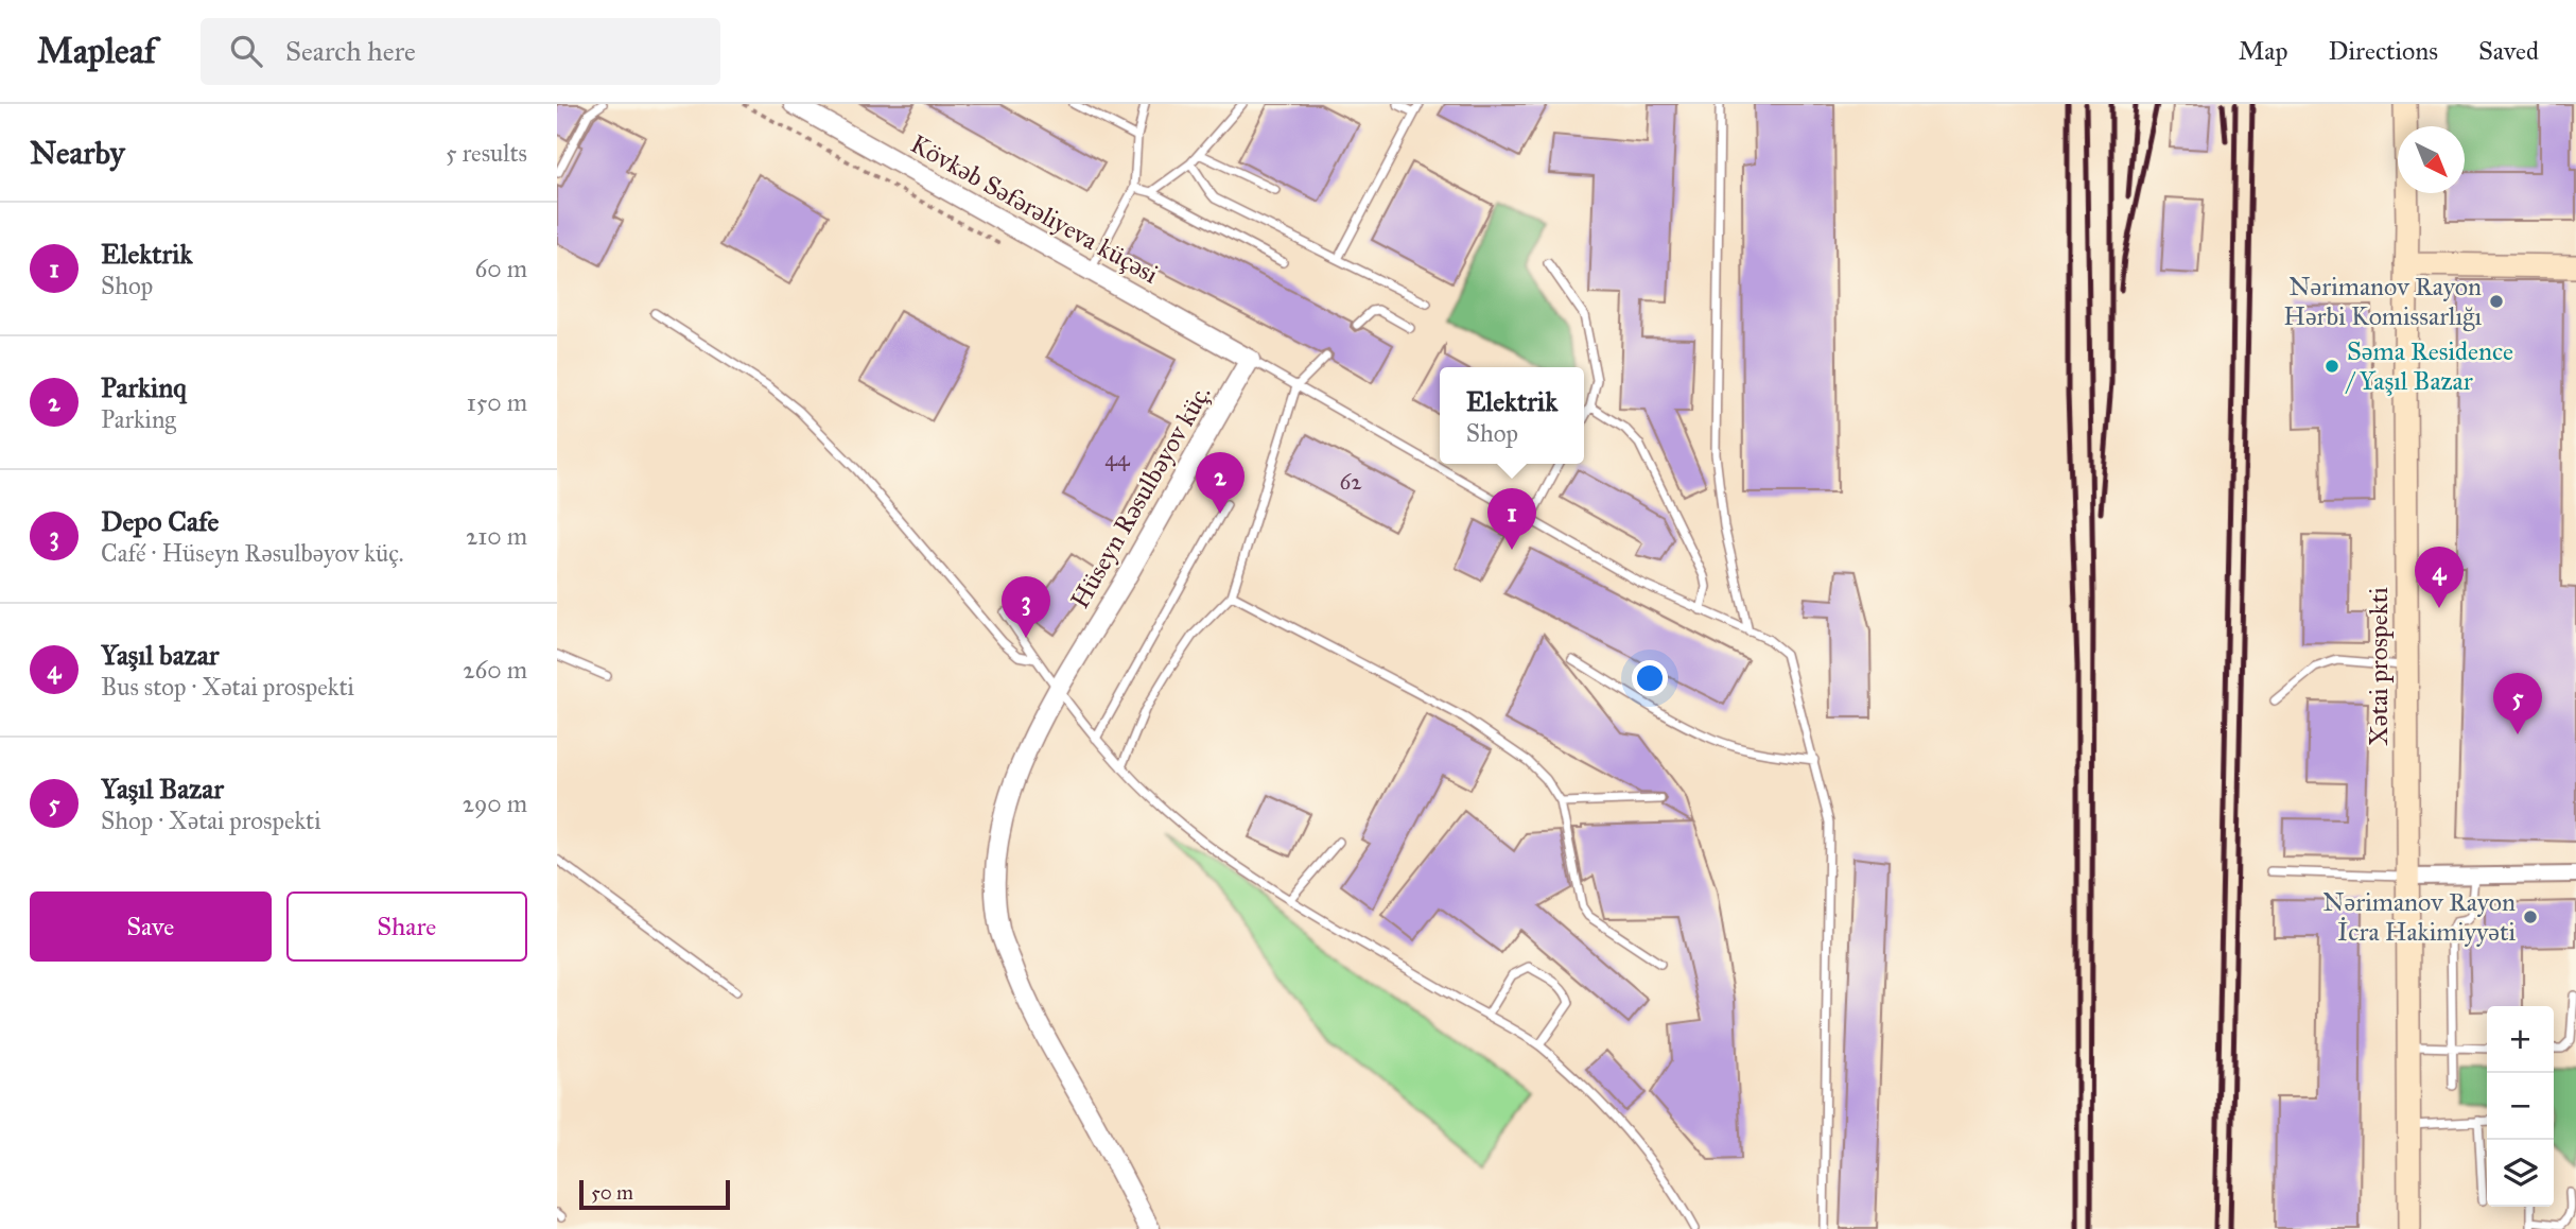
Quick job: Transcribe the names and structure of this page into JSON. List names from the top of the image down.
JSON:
{
  "streets": {
    "main road": ["Xətai prospekti"],
    "street": ["Kövkəb Səfərəliyeva küçəsi", "Hüseyn Rəsulbəyov küç."]
  },
  "crossings": [
    ["Kövkəb Səfərəliyeva küçəsi", "Hüseyn Rəsulbəyov küç."]
  ],
  "places": ["Nərimanov Rayon Hərbi Komissarlığı", "Səma Residence / Yaşıl Bazar", "Nərimanov Rayon İcra Hakimiyyəti"],
  "house_numbers": ["44", "62"],
  "scale_bar": "50 m",
  "north": "bottom right",
  "page": {
    "header": "Mapleaf",
    "search": "Search here",
    "nav": ["Map", "Directions", "Saved"],
    "heading": ["Nearby", "5 results"],
    "list": [
      {
        "mark": "1",
        "name": "Elektrik",
        "note": "Shop",
        "value": "60 m"
      },
      {
        "mark": "2",
        "name": "Parkinq",
        "note": "Parking",
        "value": "150 m"
      },
      {
        "mark": "3",
        "name": "Depo Cafe",
        "note": "Café · Hüseyn Rəsulbəyov küç.",
        "value": "210 m"
      },
      {
        "mark": "4",
        "name": "Yaşıl bazar",
        "note": "Bus stop · Xətai prospekti",
        "value": "260 m"
      },
      {
        "mark": "5",
        "name": "Yaşıl Bazar",
        "note": "Shop · Xətai prospekti",
        "value": "290 m"
      }
    ],
    "popup": ["Elektrik", "Shop"],
    "pins": [
      "2",
      "1",
      "4",
      "3",
      "5"
    ],
    "buttons": ["Save", "Share"],
    "map_buttons": ["+", "−"],
    "scale": "50 m"
  }
}
